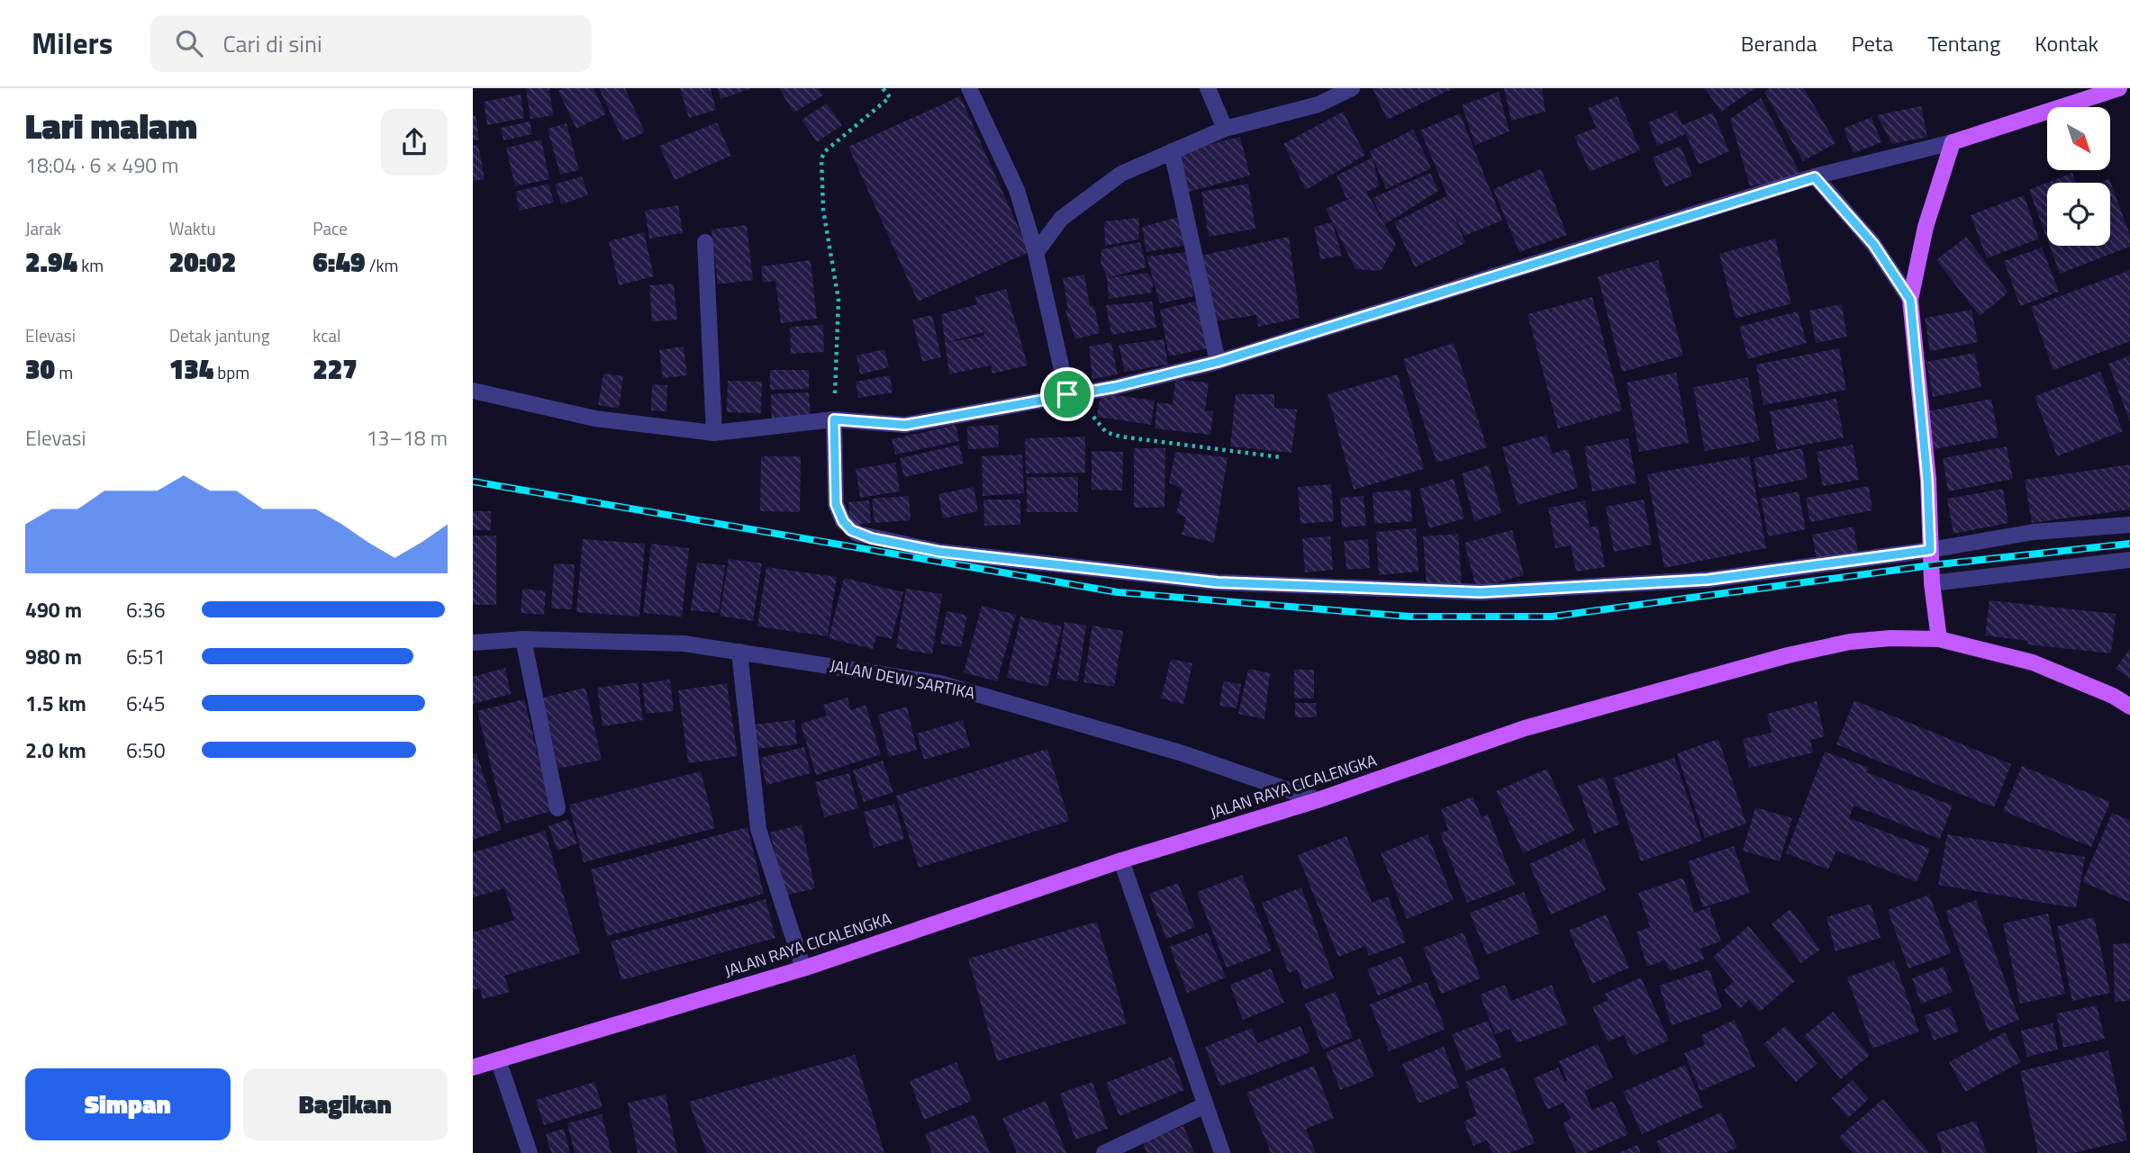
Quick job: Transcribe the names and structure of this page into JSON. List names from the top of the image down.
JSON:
{
  "streets": {
    "main road": ["JALAN RAYA CICALENGKA"],
    "street": ["JALAN DEWI SARTIKA"]
  },
  "crossings": [
    ["JALAN DEWI SARTIKA", "JALAN RAYA CICALENGKA"]
  ],
  "north": "bottom right",
  "page": {
    "header": "Milers",
    "search": "Cari di sini",
    "nav": [
      "Beranda",
      "Peta",
      "Tentang",
      "Kontak"
    ],
    "heading": ["Lari malam", "18:04 · 6 × 490 m"],
    "stats": [
      ["Jarak", "2.94 km"],
      ["Waktu", "20:02"],
      ["Pace", "6:49 /km"],
      ["Elevasi", "30 m"],
      ["Detak jantung", "134 bpm"],
      ["kcal", "227"]
    ],
    "chart": ["Elevasi", "13–18 m"],
    "list": [
      {
        "name": "490 m",
        "note": "6:36"
      },
      {
        "name": "980 m",
        "note": "6:51"
      },
      {
        "name": "1.5 km",
        "note": "6:45"
      },
      {
        "name": "2.0 km",
        "note": "6:50"
      }
    ],
    "buttons": ["Simpan", "Bagikan"]
  }
}
